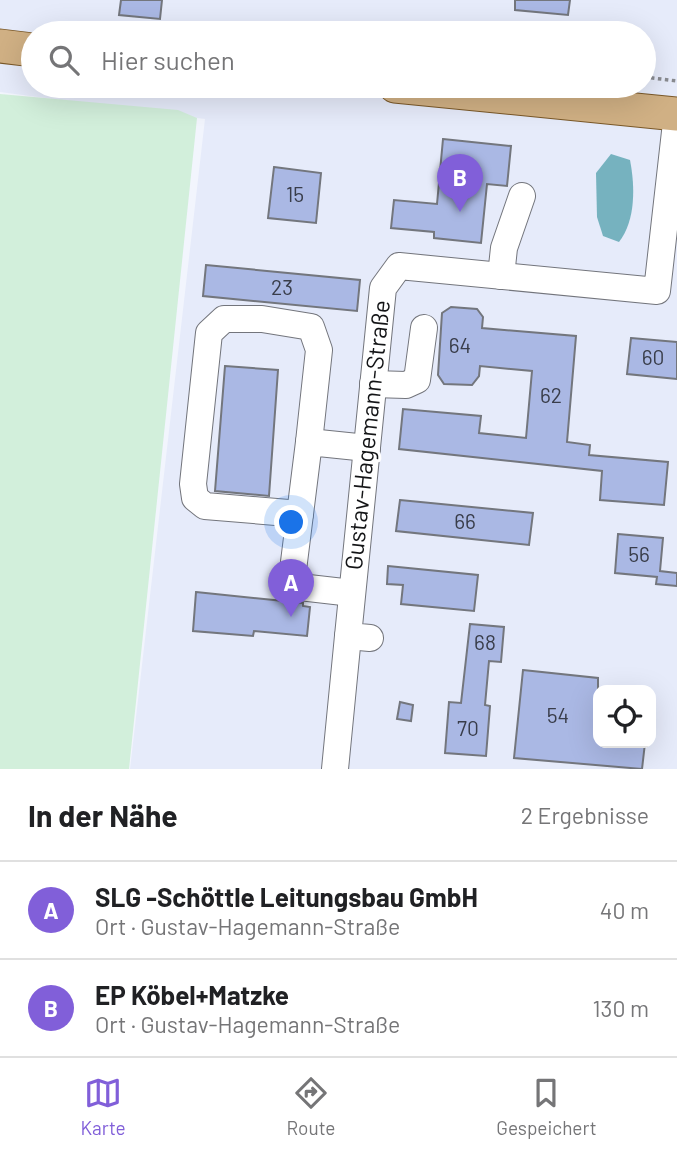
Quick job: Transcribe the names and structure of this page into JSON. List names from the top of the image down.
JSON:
{
  "streets": {
    "street": ["Gustav-Hagemann-Straße"]
  },
  "house_numbers": [
    "15",
    "23",
    "64",
    "60",
    "62",
    "66",
    "56",
    "68",
    "54",
    "70"
  ],
  "page": {
    "search": "Hier suchen",
    "pins": ["B", "A"],
    "heading": ["In der Nähe", "2 Ergebnisse"],
    "list": [
      {
        "mark": "A",
        "name": "SLG -Schöttle Leitungsbau GmbH",
        "note": "Ort · Gustav-Hagemann-Straße",
        "value": "40 m"
      },
      {
        "mark": "B",
        "name": "EP Köbel+Matzke",
        "note": "Ort · Gustav-Hagemann-Straße",
        "value": "130 m"
      }
    ],
    "nav": ["Karte", "Route", "Gespeichert"]
  }
}
